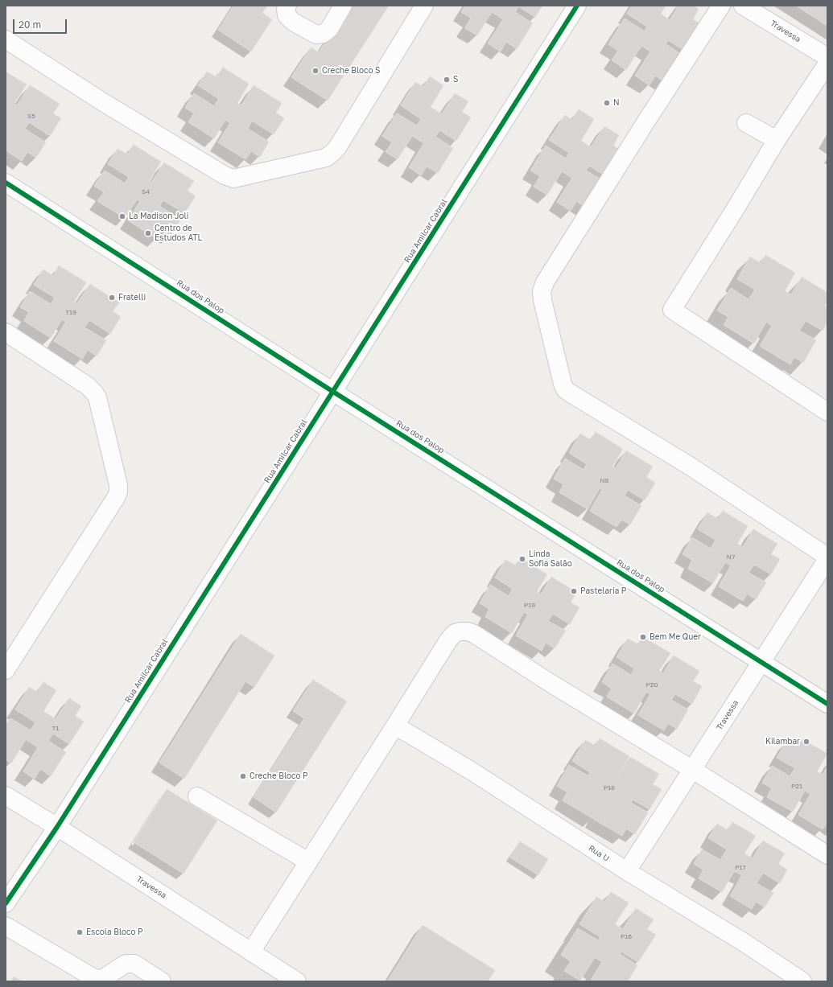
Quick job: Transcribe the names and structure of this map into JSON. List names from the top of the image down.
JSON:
{
  "streets": {
    "street": [
      "Travessa",
      "Rua Amilcar Cabral",
      "Rua dos Palop",
      "Rua U"
    ]
  },
  "crossings": [
    ["Travessa", "Rua Amilcar Cabral"],
    ["Travessa", "Rua dos Palop"],
    ["Travessa", "Rua U"],
    ["Rua Amilcar Cabral", "Rua dos Palop"]
  ],
  "places": [
    "Creche Bloco S",
    "S",
    "N",
    "La Madison Joli",
    "Centro de Estudos ATL",
    "Fratelli",
    "Linda Sofia Salão",
    "Pastelaria P",
    "Bem Me Quer",
    "Kilambar",
    "Creche Bloco P",
    "Escola Bloco P"
  ],
  "house_numbers": [
    "S5",
    "S4",
    "T19",
    "N8",
    "N7",
    "P19",
    "P20",
    "T1",
    "P21",
    "P18",
    "P17",
    "P16"
  ],
  "scale_bar": "20 m"
}
